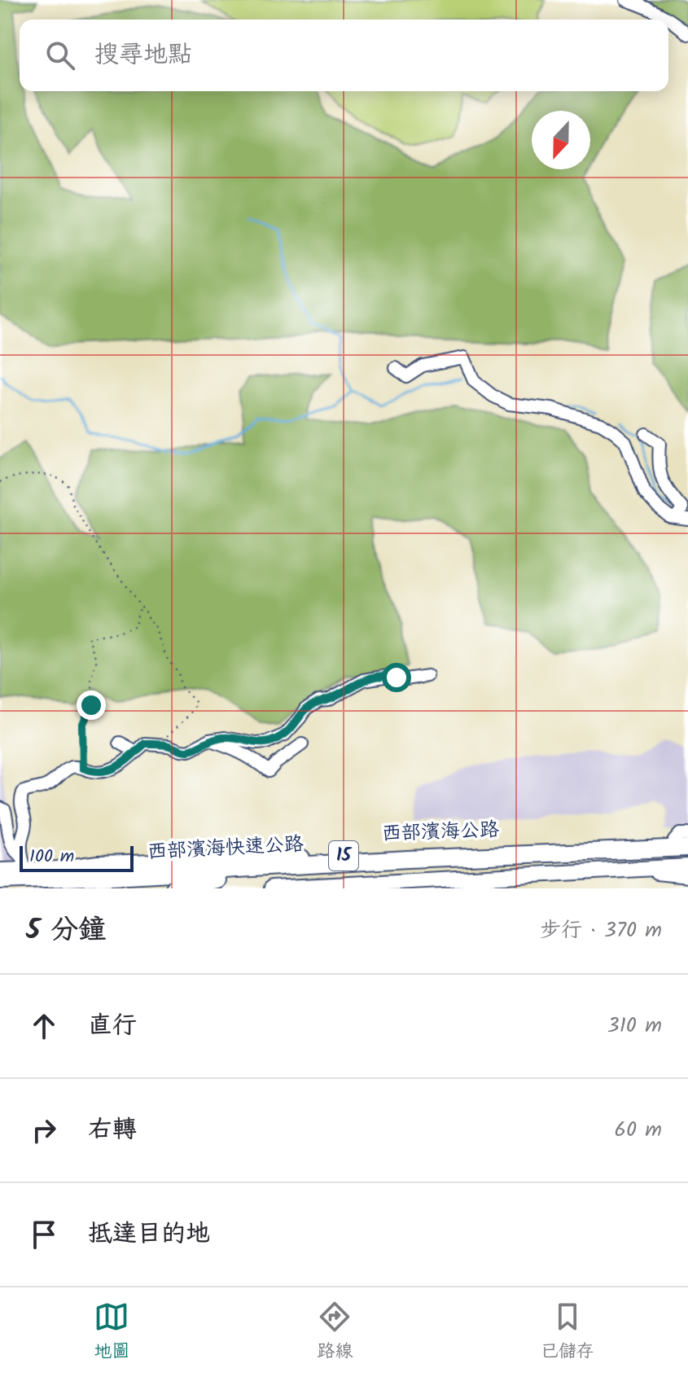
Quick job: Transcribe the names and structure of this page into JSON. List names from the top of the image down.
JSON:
{
  "streets": {
    "highway": ["西部濱海快速公路"],
    "main road": ["西部濱海公路", "15"]
  },
  "crossings": [
    ["西部濱海公路", "西部濱海快速公路"]
  ],
  "scale_bar": "100 m",
  "north": "bottom",
  "page": {
    "search": "搜尋地點",
    "scale": "100 m",
    "heading": ["5 分鐘", "步行 · 370 m"],
    "list": [
      ["直行", "310 m"],
      ["右轉", "60 m"],
      "抵達目的地"
    ],
    "nav": ["地圖", "路線", "已儲存"]
  }
}
